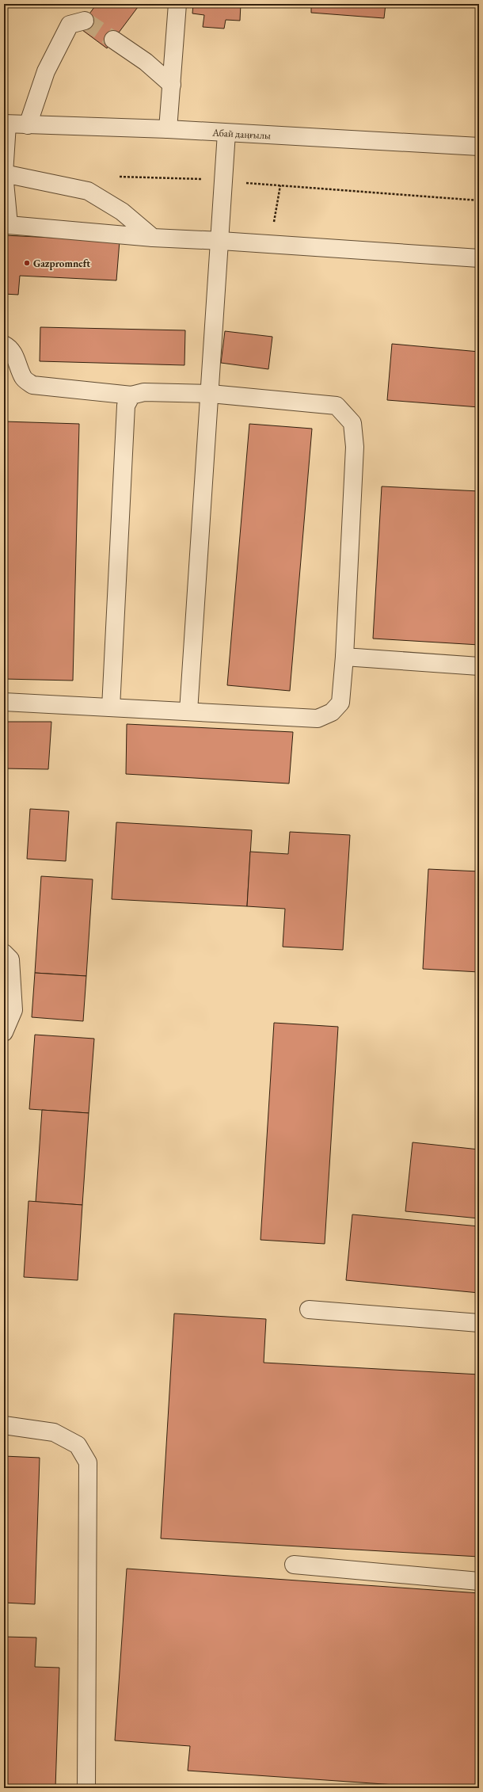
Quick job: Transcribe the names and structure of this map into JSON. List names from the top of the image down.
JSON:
{
  "streets": {
    "street": ["Абай даңғылы"]
  },
  "places": ["Gazpromneft"]
}
